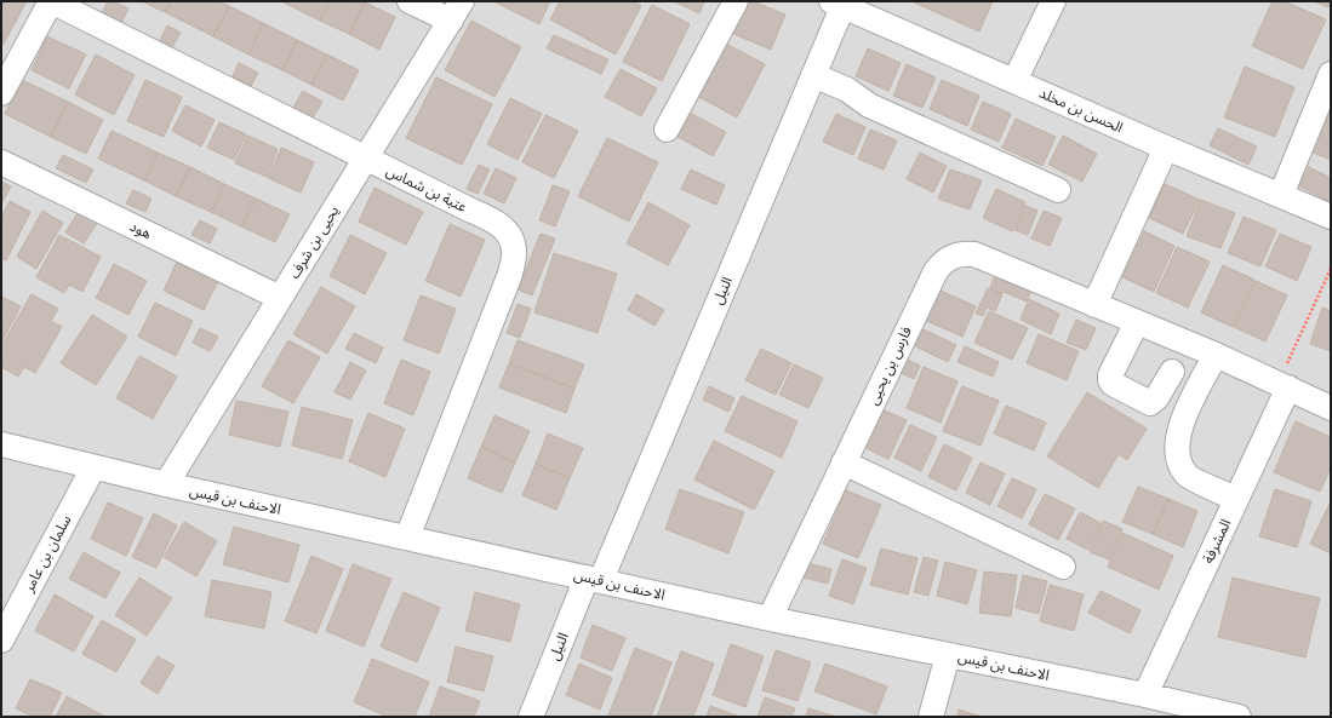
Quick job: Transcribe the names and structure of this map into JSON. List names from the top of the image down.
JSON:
{
  "streets": {
    "street": [
      "الحسن بن مخلد",
      "عتبة بن شماس",
      "هود",
      "يحيى بن شرف",
      "النيل",
      "فارس بن يحيى",
      "الاحنف بن قيس",
      "المشرفة",
      "سلمان بن عامر"
    ]
  },
  "crossings": [
    ["الحسن بن مخلد", "النيل"],
    ["عتبة بن شماس", "يحيى بن شرف"],
    ["عتبة بن شماس", "الاحنف بن قيس"],
    ["هود", "يحيى بن شرف"],
    ["يحيى بن شرف", "الاحنف بن قيس"],
    ["النيل", "الاحنف بن قيس"],
    ["فارس بن يحيى", "الاحنف بن قيس"],
    ["فارس بن يحيى", "المشرفة"],
    ["الاحنف بن قيس", "المشرفة"],
    ["الاحنف بن قيس", "سلمان بن عامر"]
  ]
}
